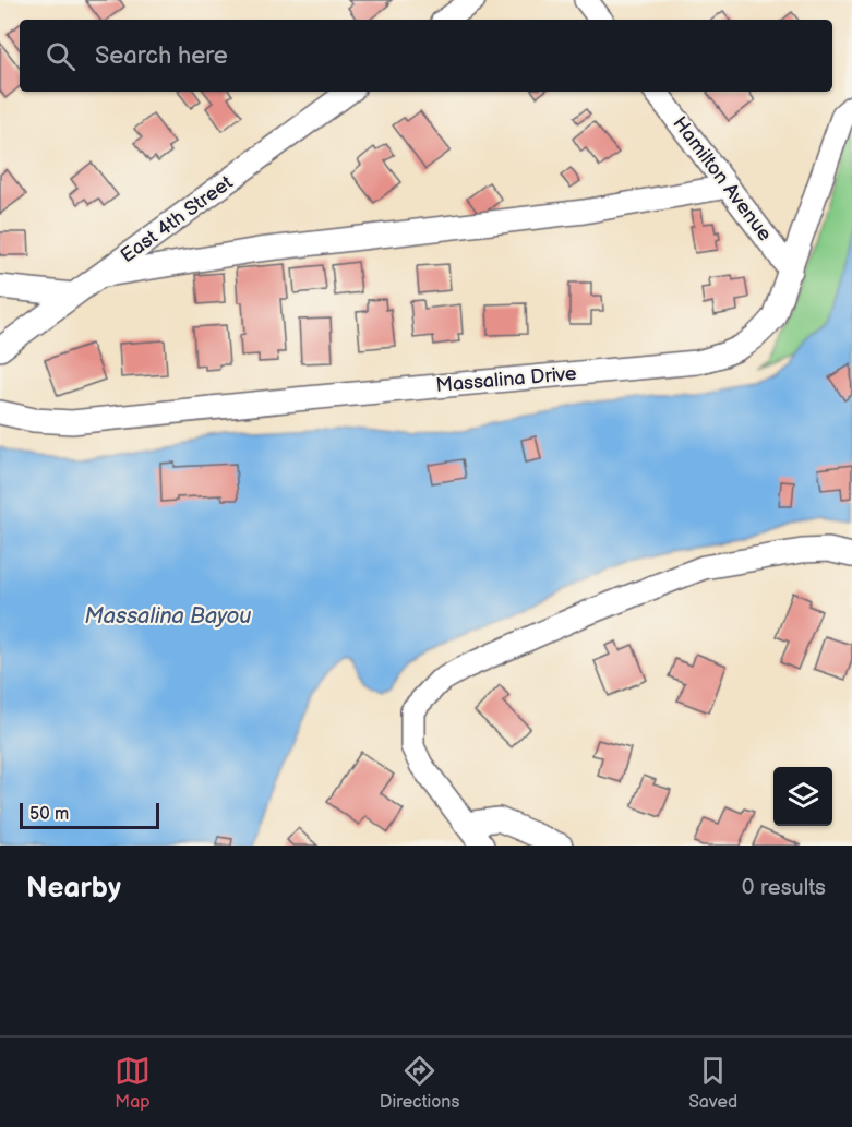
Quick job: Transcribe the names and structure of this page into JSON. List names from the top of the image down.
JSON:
{
  "streets": {
    "street": ["Hamilton Avenue", "East 4th Street", "Massalina Drive"]
  },
  "crossings": [
    ["Hamilton Avenue", "Massalina Drive"]
  ],
  "water": ["Massalina Bayou"],
  "scale_bar": "50 m",
  "page": {
    "search": "Search here",
    "scale": "50 m",
    "heading": ["Nearby", "0 results"],
    "nav": ["Map", "Directions", "Saved"]
  }
}
